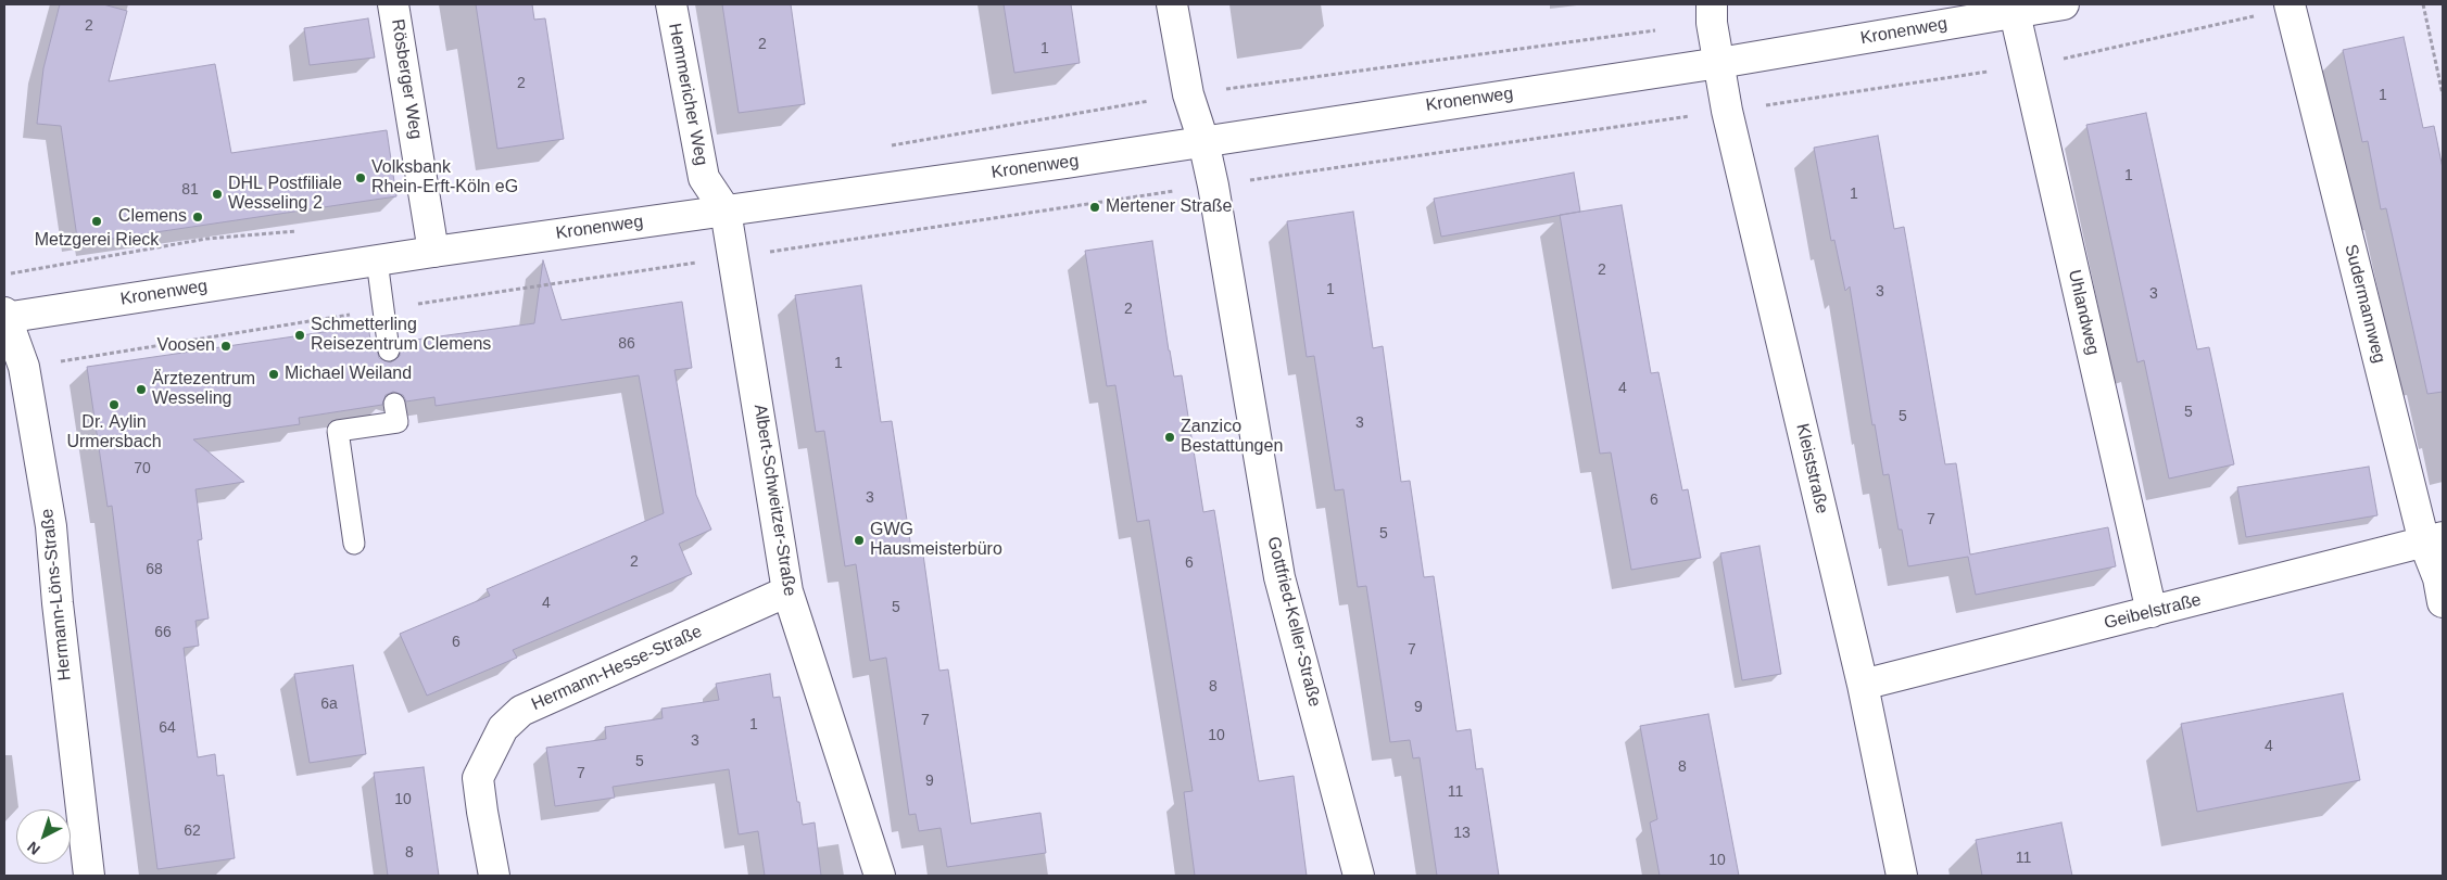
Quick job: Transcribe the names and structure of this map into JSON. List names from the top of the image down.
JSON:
{
  "streets": {
    "street": [
      "Kronenweg",
      "Rösberger Weg",
      "Hemmericher Weg",
      "Sudermannweg",
      "Uhlandweg",
      "Kleiststraße",
      "Albert-Schweitzer-Straße",
      "Hermann-Löns-Straße",
      "Geibelstraße",
      "Gottfried-Keller-Straße",
      "Hermann-Hesse-Straße"
    ]
  },
  "crossings": [
    ["Kronenweg", "Rösberger Weg"],
    ["Kronenweg", "Hemmericher Weg"],
    ["Kronenweg", "Uhlandweg"],
    ["Kronenweg", "Kleiststraße"],
    ["Kronenweg", "Albert-Schweitzer-Straße"],
    ["Kronenweg", "Hermann-Löns-Straße"],
    ["Kronenweg", "Gottfried-Keller-Straße"],
    ["Hemmericher Weg", "Albert-Schweitzer-Straße"],
    ["Sudermannweg", "Geibelstraße"],
    ["Uhlandweg", "Geibelstraße"],
    ["Kleiststraße", "Geibelstraße"],
    ["Albert-Schweitzer-Straße", "Hermann-Hesse-Straße"]
  ],
  "places": [
    "Volksbank Rhein-Erft-Köln eG",
    "DHL Postfiliale Wesseling 2",
    "Mertener Straße",
    "Clemens",
    "Metzgerei Rieck",
    "Schmetterling Reisezentrum Clemens",
    "Voosen",
    "Michael Weiland",
    "Ärztezentrum Wesseling",
    "Dr. Aylin Urmersbach",
    "Zanzico Bestattungen",
    "GWG Hausmeisterbüro"
  ],
  "house_numbers": [
    "2",
    "2",
    "1",
    "2",
    "1",
    "1",
    "81",
    "1",
    "2",
    "1",
    "3",
    "3",
    "2",
    "86",
    "1",
    "4",
    "5",
    "5",
    "3",
    "70",
    "3",
    "6",
    "7",
    "5",
    "2",
    "6",
    "68",
    "4",
    "5",
    "66",
    "6",
    "7",
    "8",
    "6a",
    "9",
    "7",
    "1",
    "64",
    "10",
    "3",
    "4",
    "5",
    "8",
    "7",
    "9",
    "11",
    "10",
    "62",
    "13",
    "8",
    "11",
    "10"
  ],
  "north": "bottom left"
}
